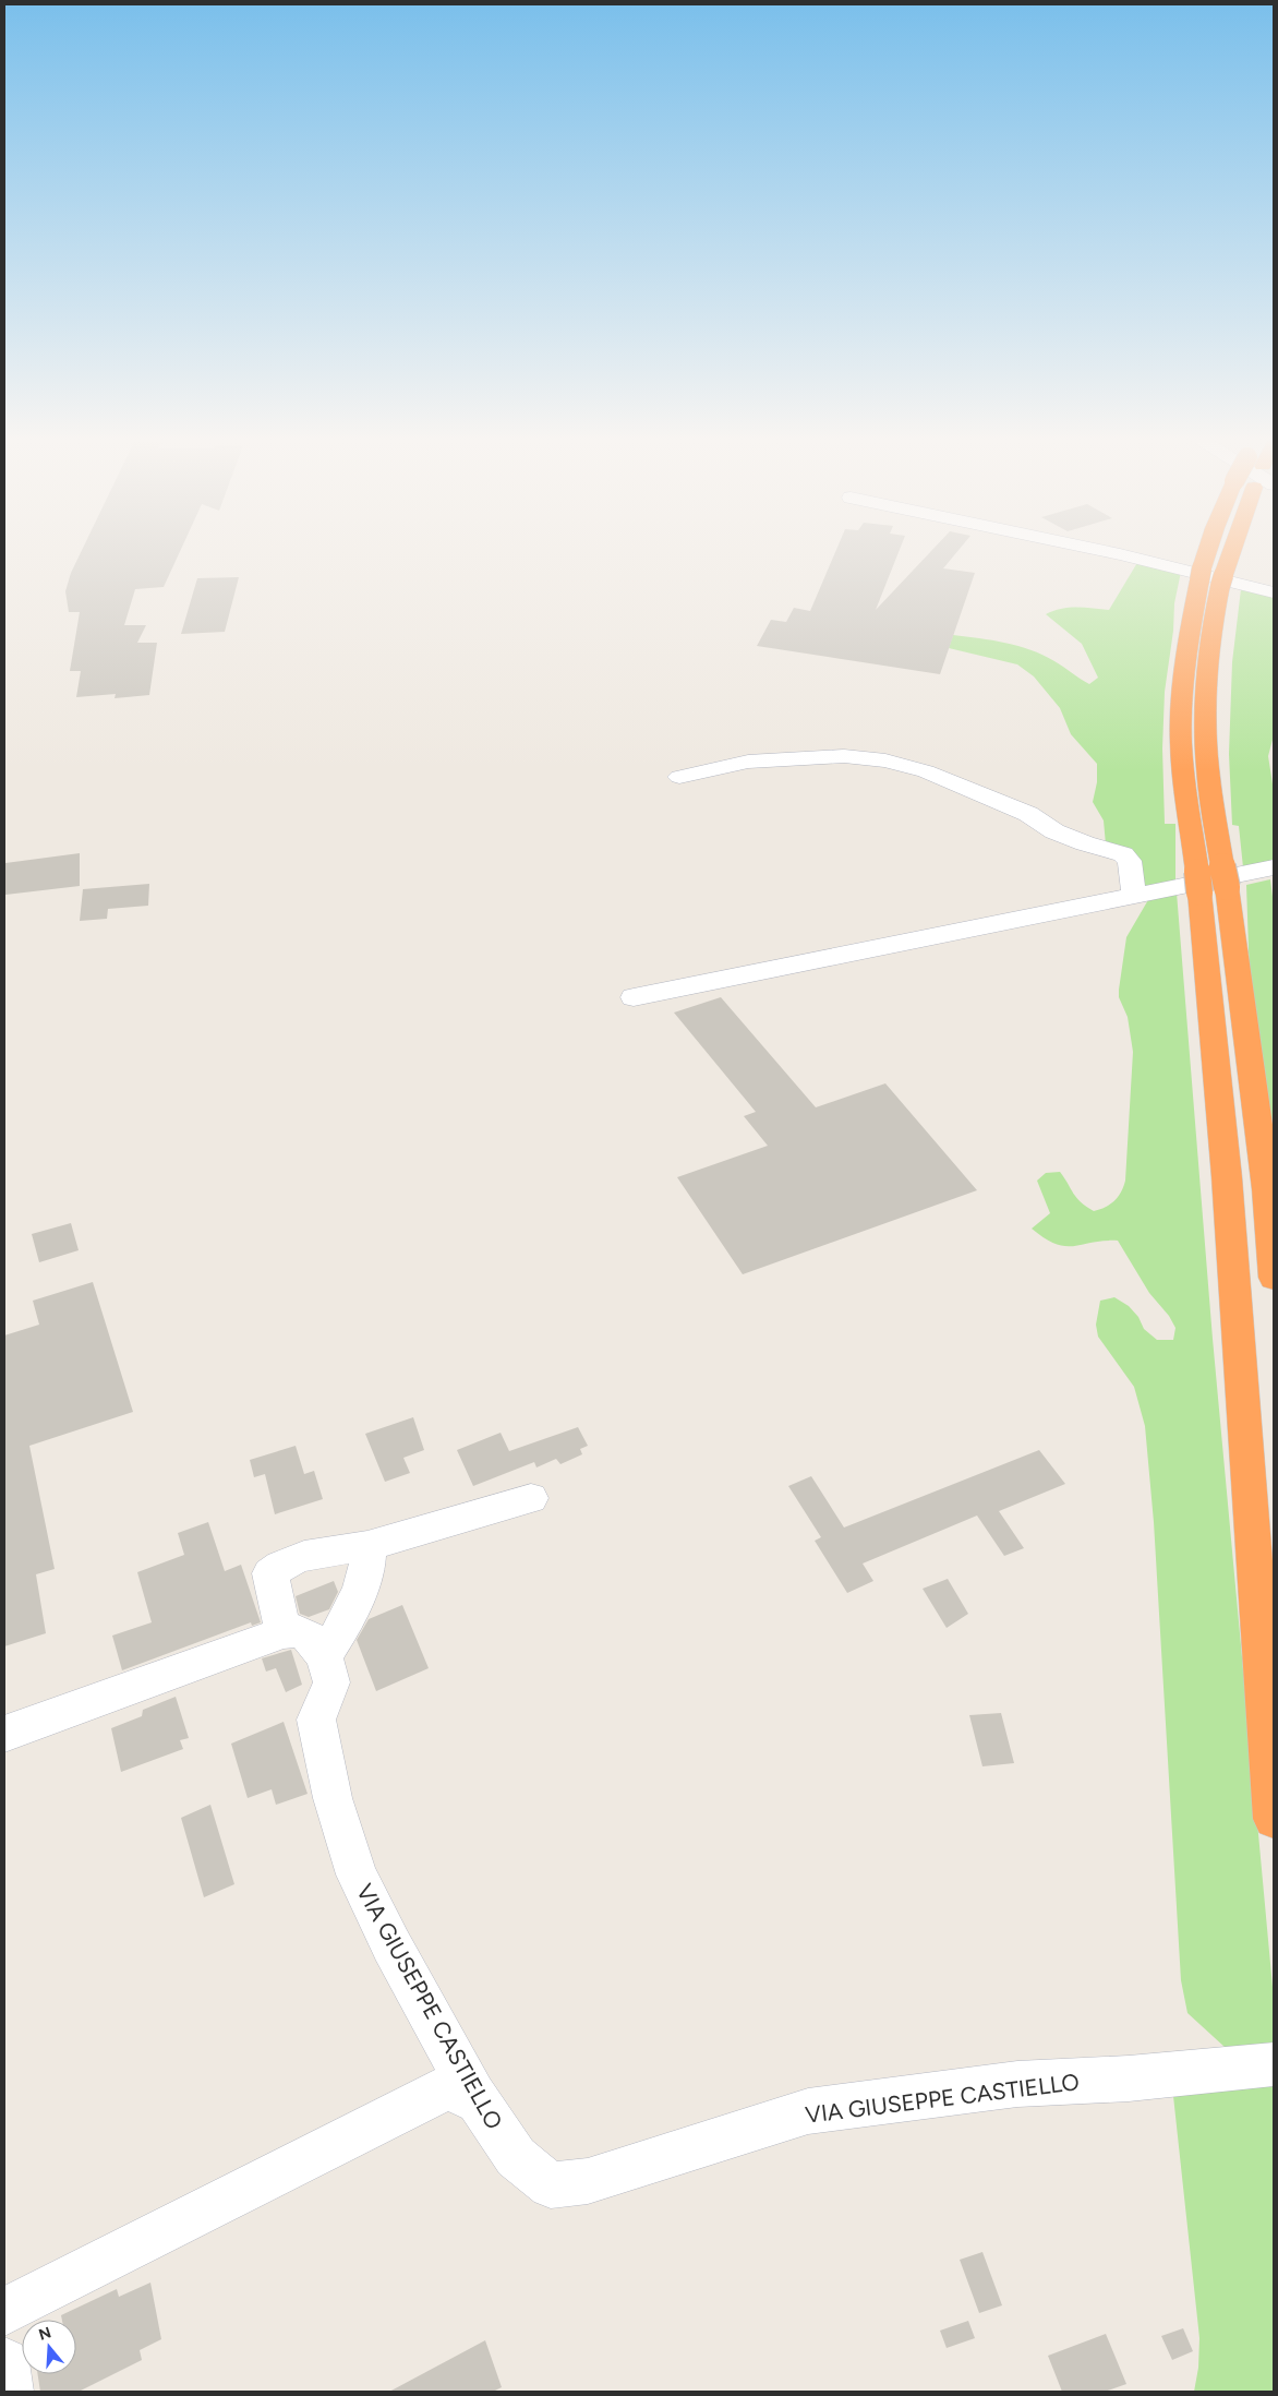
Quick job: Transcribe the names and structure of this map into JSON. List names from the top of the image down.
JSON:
{
  "streets": {
    "street": ["VIA GIUSEPPE CASTIELLO"]
  },
  "north": "top"
}
